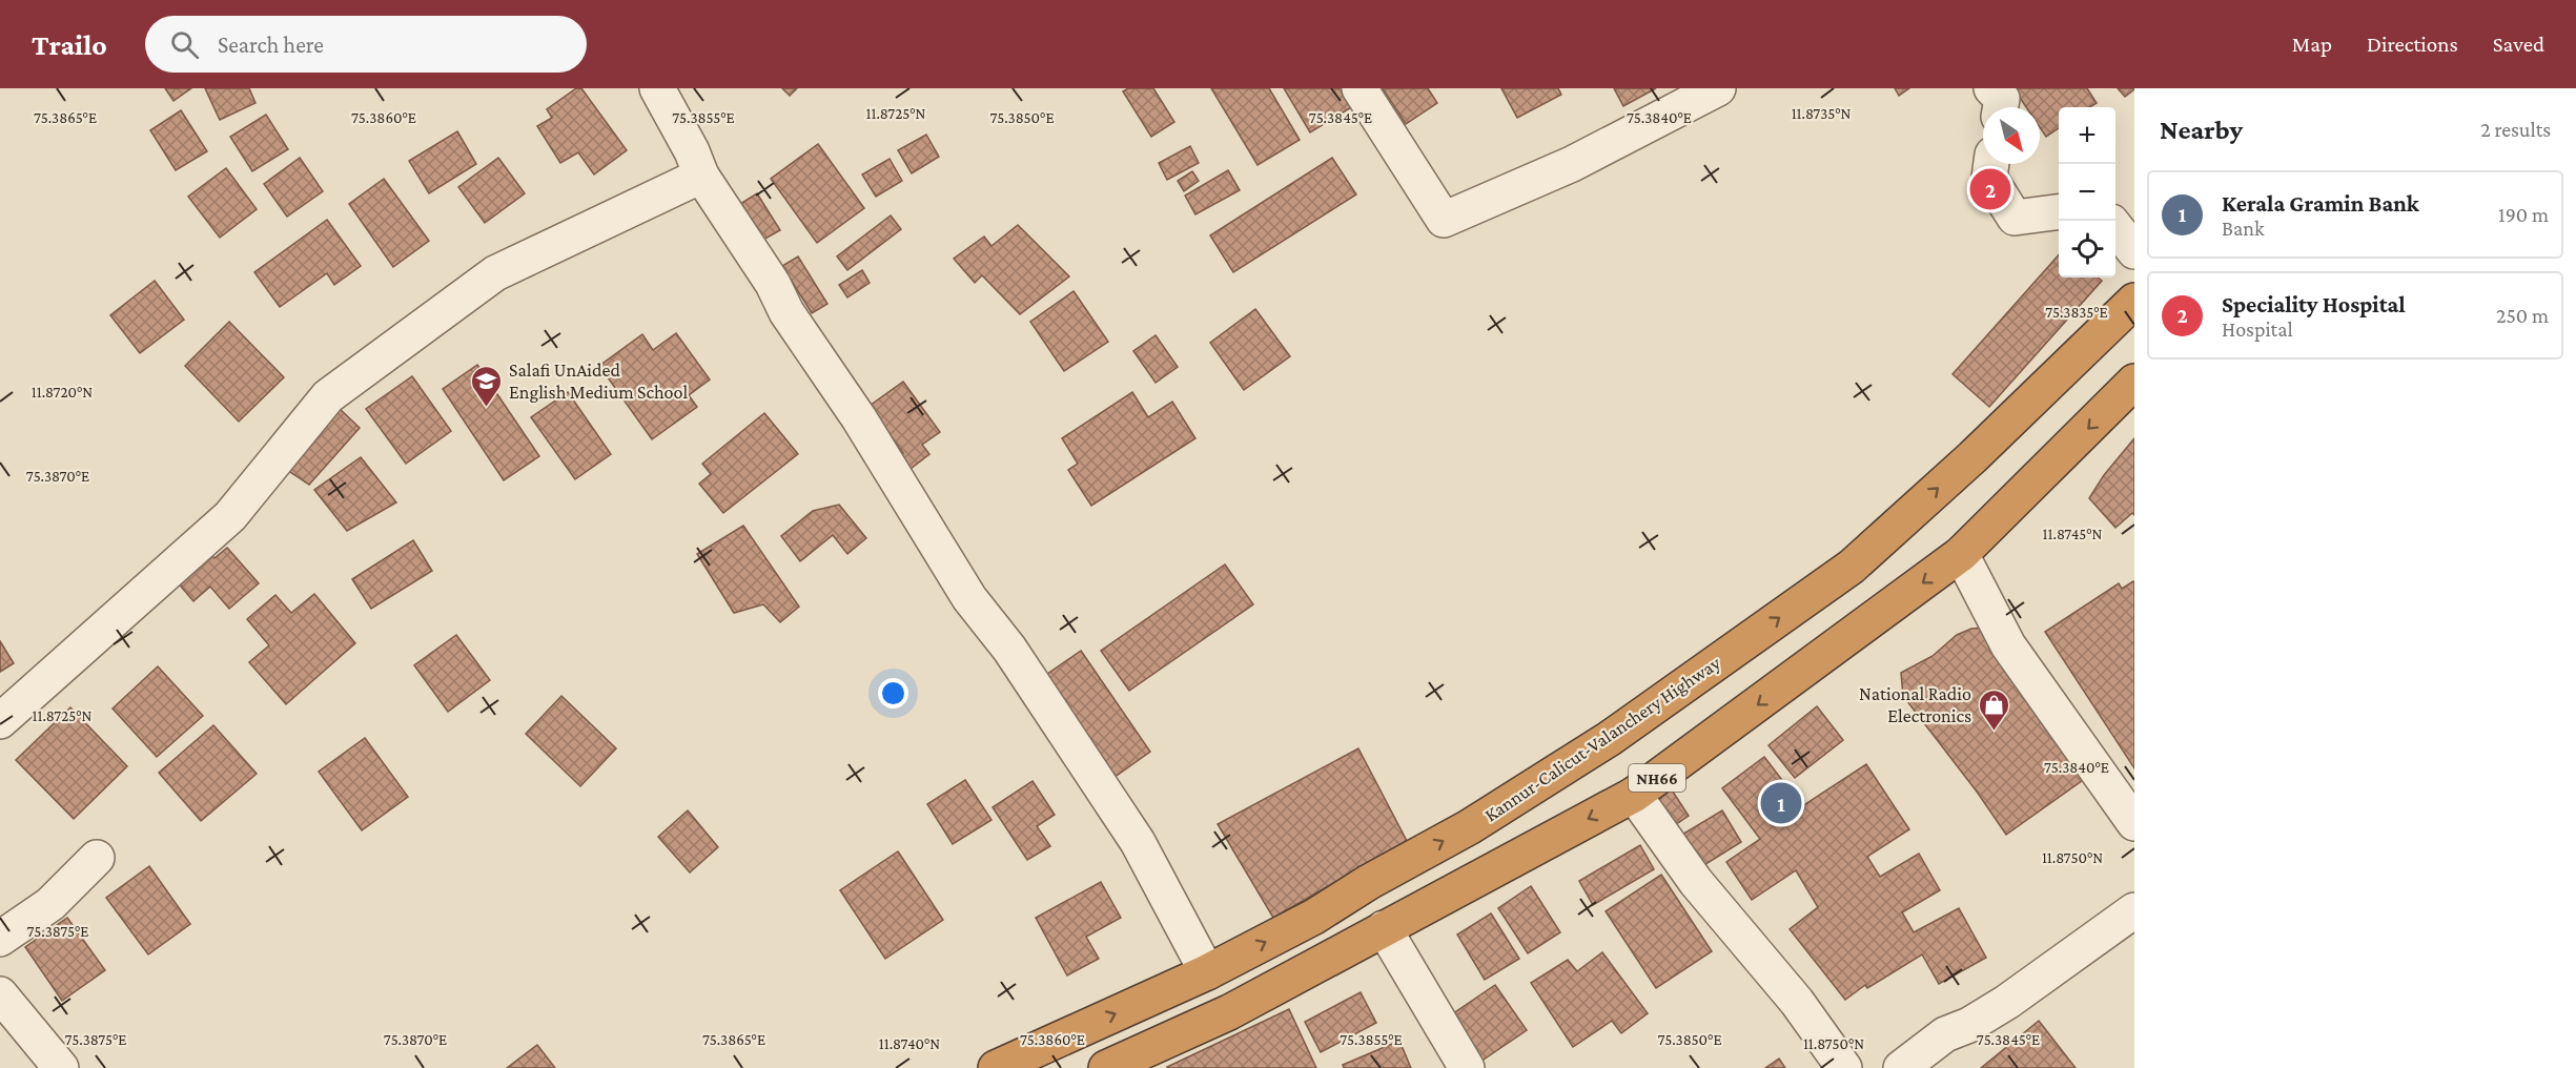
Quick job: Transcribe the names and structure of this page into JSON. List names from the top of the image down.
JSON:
{
  "streets": {
    "highway": ["Kannur-Calicut-Valanchery Highway", "NH66"]
  },
  "places": {
    "school or university": ["Salafi UnAided English Medium School"],
    "shop": ["National Radio Electronics"]
  },
  "north": "bottom right",
  "page": {
    "header": "Trailo",
    "search": "Search here",
    "nav": ["Map", "Directions", "Saved"],
    "heading": ["Nearby", "2 results"],
    "map_buttons": ["+", "−"],
    "pins": ["2", "1"],
    "list": [
      {
        "mark": "1",
        "name": "Kerala Gramin Bank",
        "note": "Bank",
        "value": "190 m"
      },
      {
        "mark": "2",
        "name": "Speciality Hospital",
        "note": "Hospital",
        "value": "250 m"
      }
    ]
  },
  "coordinates": [
    "11.8725°N",
    "11.8735°N",
    "75.3865°E",
    "75.3860°E",
    "75.3855°E",
    "75.3850°E",
    "75.3840°E",
    "75.3845°E",
    "75.3835°E",
    "11.8720°N",
    "75.3870°E",
    "11.8745°N",
    "11.8750°N",
    "75.3875°E",
    "11.8740°N"
  ]
}
